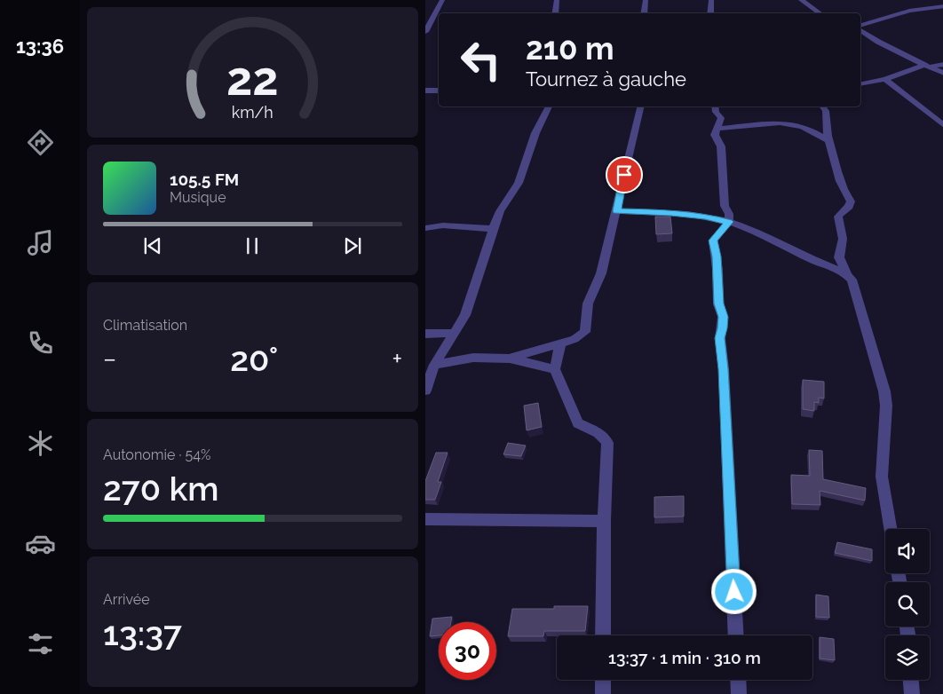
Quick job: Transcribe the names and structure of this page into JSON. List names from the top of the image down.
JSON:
{
  "page": {
    "tabs": "13:36",
    "turn": ["210 m", "Tournez à gauche"],
    "song": ["105.5 FM", "Musique"],
    "tile": [
      "Climatisation",
      ["Autonomie · 54%", "270 km"],
      ["Arrivée", "13:37"]
    ],
    "heat": ["−", "20°", "+"],
    "limit": "30",
    "trip": "13:37 · 1 min · 310 m",
    "gauge": ["22", "km/h"]
  }
}
